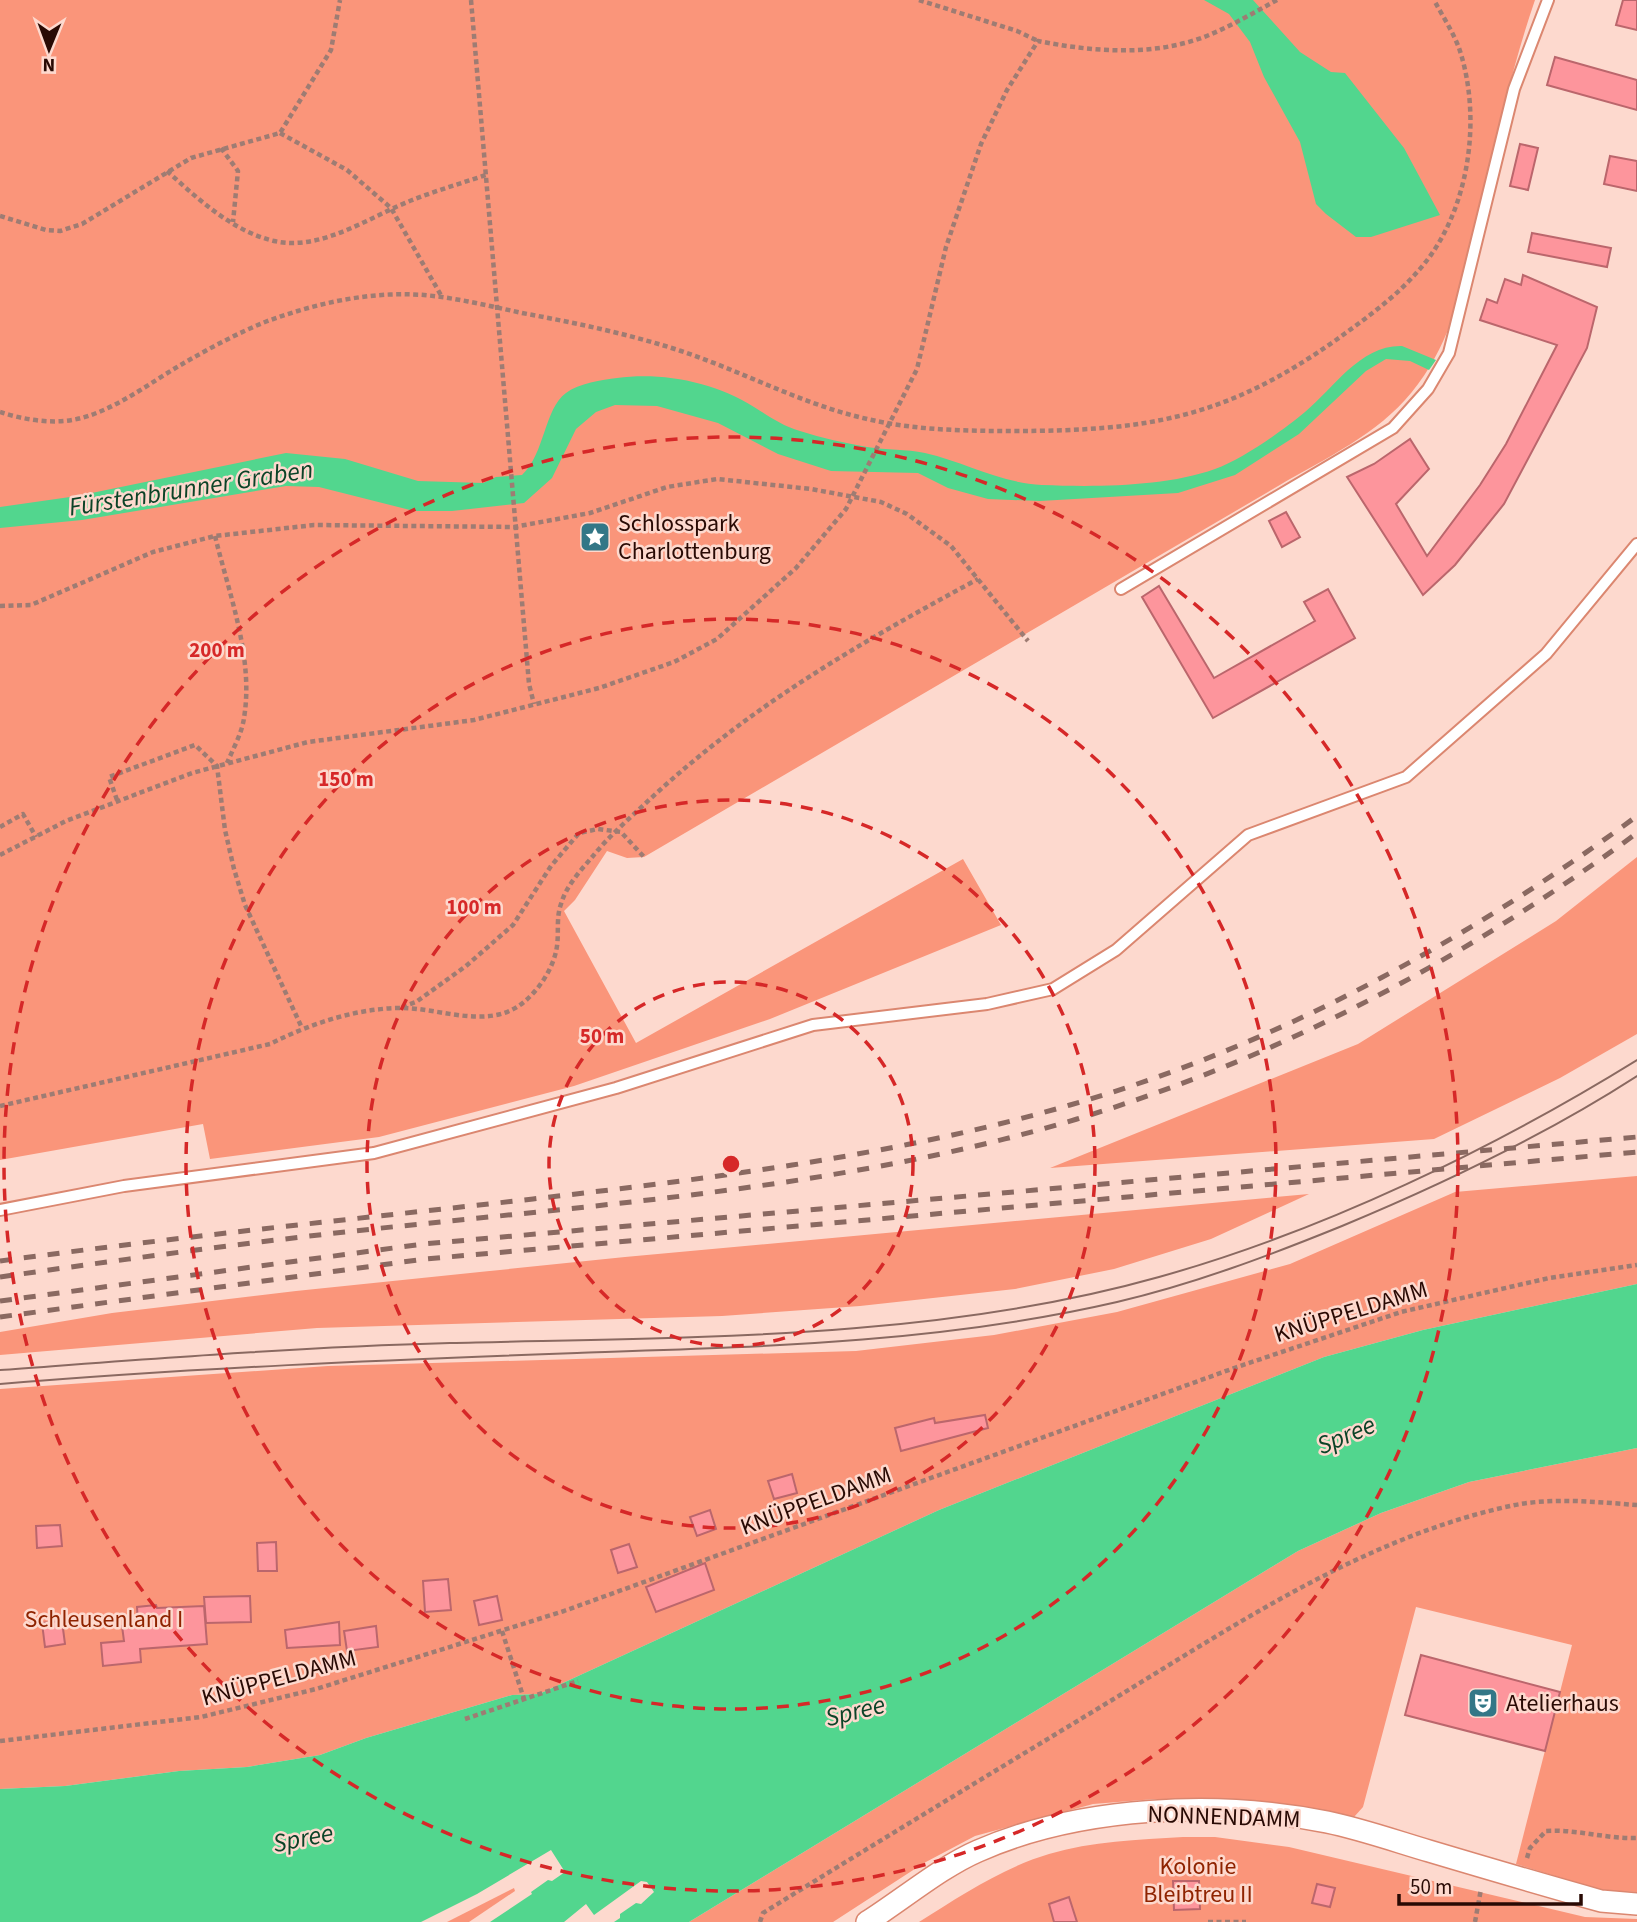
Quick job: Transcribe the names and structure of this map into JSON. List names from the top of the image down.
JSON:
{
  "streets": {
    "street": ["NONNENDAMM"],
    "path": ["KNÜPPELDAMM"]
  },
  "water": ["Fürstenbrunner Graben", "Spree"],
  "parks": ["Schleusenland I", "Kolonie Bleibtreu II"],
  "places": {
    "place": ["Schlosspark Charlottenburg"],
    "theatre": ["Atelierhaus"]
  },
  "scale_bar": "50 m",
  "north": "bottom",
  "rings": [
    "200 m",
    "150 m",
    "100 m",
    "50 m"
  ]
}
